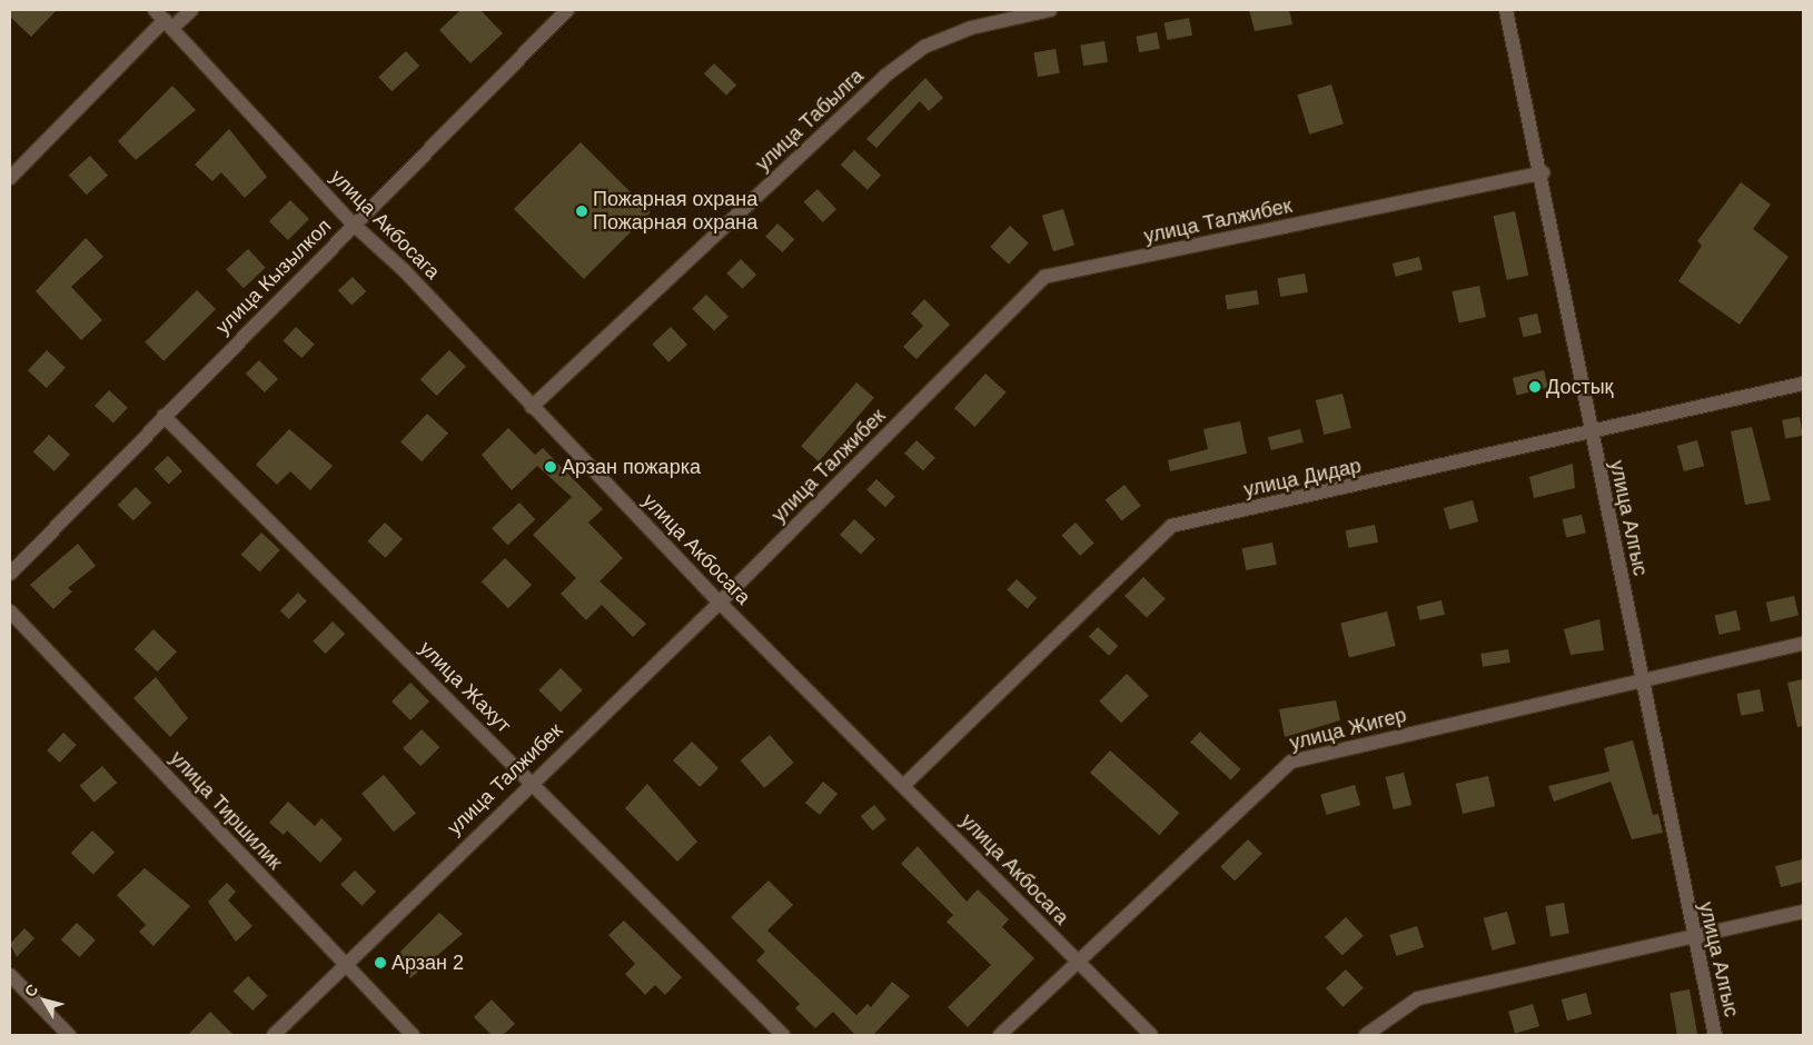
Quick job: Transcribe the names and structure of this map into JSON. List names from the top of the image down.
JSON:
{
  "streets": {
    "street": [
      "улица Табылга",
      "улица Талжибек",
      "улица Акбосага",
      "улица Кызылкол",
      "улица Дидар",
      "улица Алгыс",
      "улица Жахут",
      "улица Жигер",
      "улица Тиршилик"
    ]
  },
  "crossings": [
    ["улица Табылга", "улица Акбосага"],
    ["улица Талжибек", "улица Акбосага"],
    ["улица Талжибек", "улица Алгыс"],
    ["улица Талжибек", "улица Жахут"],
    ["улица Талжибек", "улица Тиршилик"],
    ["улица Акбосага", "улица Кызылкол"],
    ["улица Акбосага", "улица Дидар"],
    ["улица Акбосага", "улица Жигер"],
    ["улица Кызылкол", "улица Жахут"],
    ["улица Дидар", "улица Алгыс"],
    ["улица Алгыс", "улица Жигер"]
  ],
  "places": [
    "Пожарная охрана Пожарная охрана",
    "Достық",
    "Арзан пожарка",
    "Арзан 2"
  ],
  "north": "top left"
}
